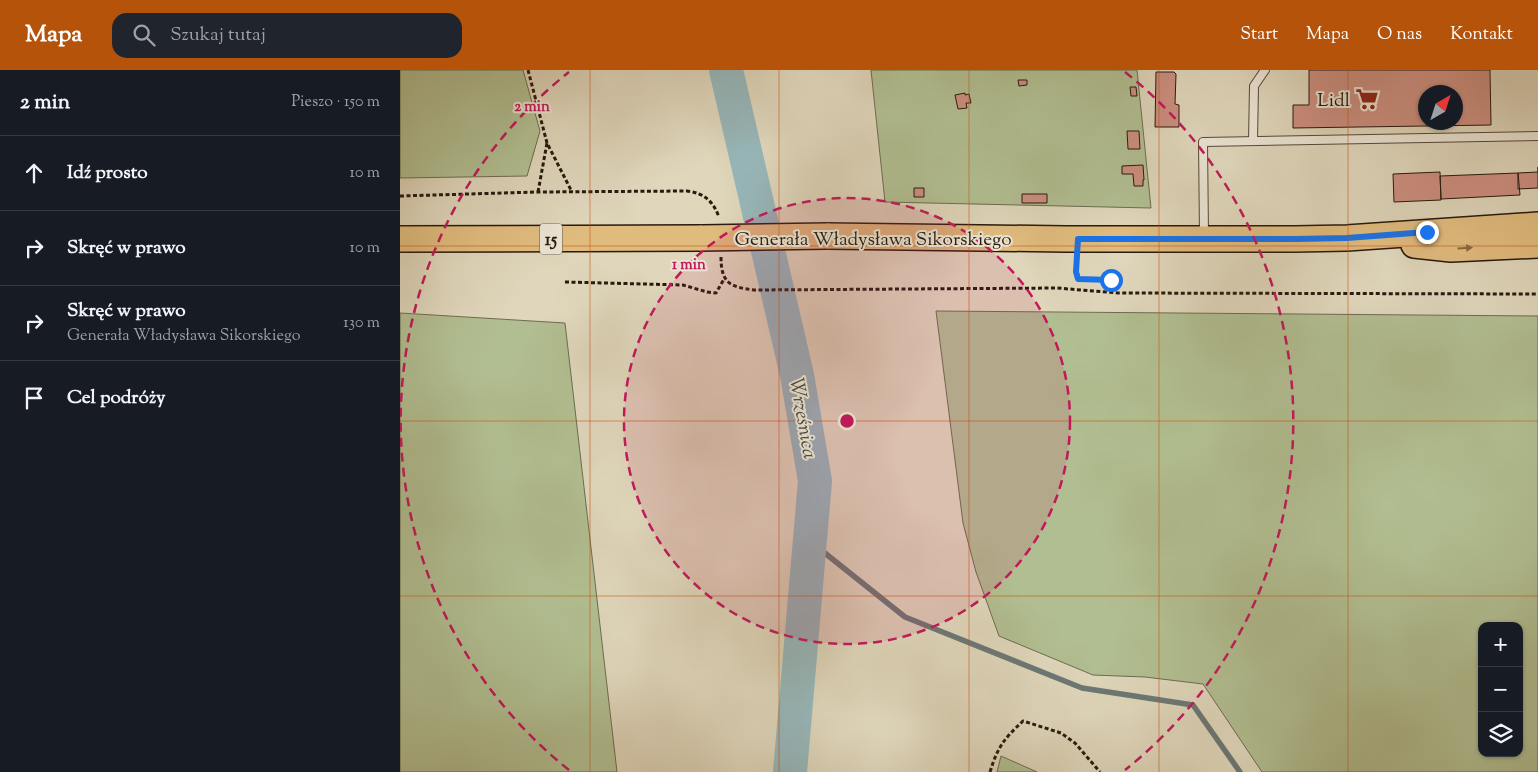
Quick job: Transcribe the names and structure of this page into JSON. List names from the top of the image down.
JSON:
{
  "streets": {
    "main road": ["Generała Władysława Sikorskiego", "15"]
  },
  "water": ["Wrześnica"],
  "places": {
    "supermarket": ["Lidl"]
  },
  "north": "top right",
  "page": {
    "header": "Mapa",
    "search": "Szukaj tutaj",
    "nav": [
      "Start",
      "Mapa",
      "O nas",
      "Kontakt"
    ],
    "heading": ["2 min", "Pieszo · 150 m"],
    "list": [
      ["Idź prosto", "10 m"],
      ["Skręć w prawo", "10 m"],
      ["Skręć w prawo", "Generała Władysława Sikorskiego", "130 m"],
      "Cel podróży"
    ],
    "map_buttons": ["+", "−"]
  },
  "rings": ["2 min", "1 min"]
}
